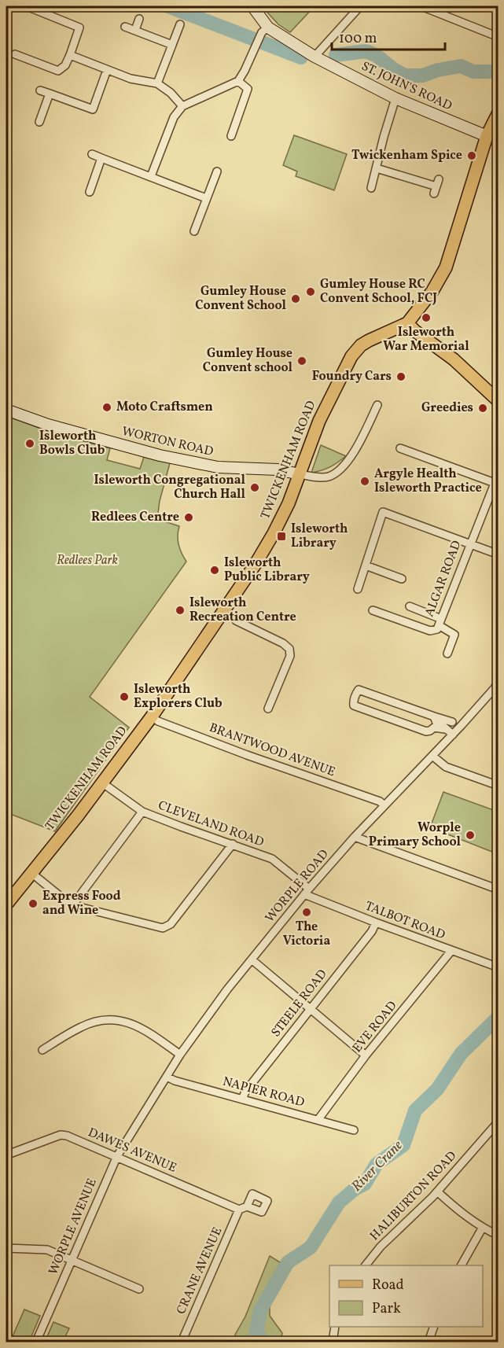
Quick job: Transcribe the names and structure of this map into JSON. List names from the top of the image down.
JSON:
{
  "streets": {
    "main road": ["TWICKENHAM ROAD"],
    "street": [
      "ST. JOHN'S ROAD",
      "WORTON ROAD",
      "ALGAR ROAD",
      "BRANTWOOD AVENUE",
      "CLEVELAND ROAD",
      "WORPLE ROAD",
      "TALBOT ROAD",
      "STEELE ROAD",
      "EVE ROAD",
      "NAPIER ROAD",
      "DAWES AVENUE",
      "HALIBURTON ROAD",
      "WORPLE AVENUE",
      "CRANE AVENUE"
    ]
  },
  "crossings": [
    ["ST. JOHN'S ROAD", "TWICKENHAM ROAD"],
    ["WORTON ROAD", "TWICKENHAM ROAD"],
    ["TWICKENHAM ROAD", "BRANTWOOD AVENUE"],
    ["TWICKENHAM ROAD", "CLEVELAND ROAD"],
    ["BRANTWOOD AVENUE", "WORPLE ROAD"],
    ["CLEVELAND ROAD", "WORPLE ROAD"],
    ["CLEVELAND ROAD", "TALBOT ROAD"],
    ["WORPLE ROAD", "TALBOT ROAD"],
    ["WORPLE ROAD", "NAPIER ROAD"],
    ["WORPLE ROAD", "WORPLE AVENUE"],
    ["TALBOT ROAD", "STEELE ROAD"],
    ["TALBOT ROAD", "EVE ROAD"],
    ["STEELE ROAD", "NAPIER ROAD"],
    ["EVE ROAD", "NAPIER ROAD"],
    ["DAWES AVENUE", "WORPLE AVENUE"],
    ["DAWES AVENUE", "CRANE AVENUE"]
  ],
  "water": ["River Crane"],
  "parks": ["Redlees Park"],
  "places": {
    "other": [
      "Twickenham Spice",
      "Gumley House RC Convent School, FCJ",
      "Gumley House Convent School",
      "Isleworth War Memorial",
      "Gumley House Convent school",
      "Foundry Cars",
      "Moto Craftsmen",
      "Greedies",
      "Isleworth Bowls Club",
      "Argyle Health Isleworth Practice",
      "Isleworth Congregational Church Hall",
      "Redlees Centre",
      "Isleworth Public Library",
      "Isleworth Recreation Centre",
      "Isleworth Explorers Club",
      "Worple Primary School",
      "Express Food and Wine",
      "The Victoria"
    ],
    "transit": ["Isleworth Library"]
  },
  "legend": ["Road", "Park"],
  "scale_bar": "100 m"
}
